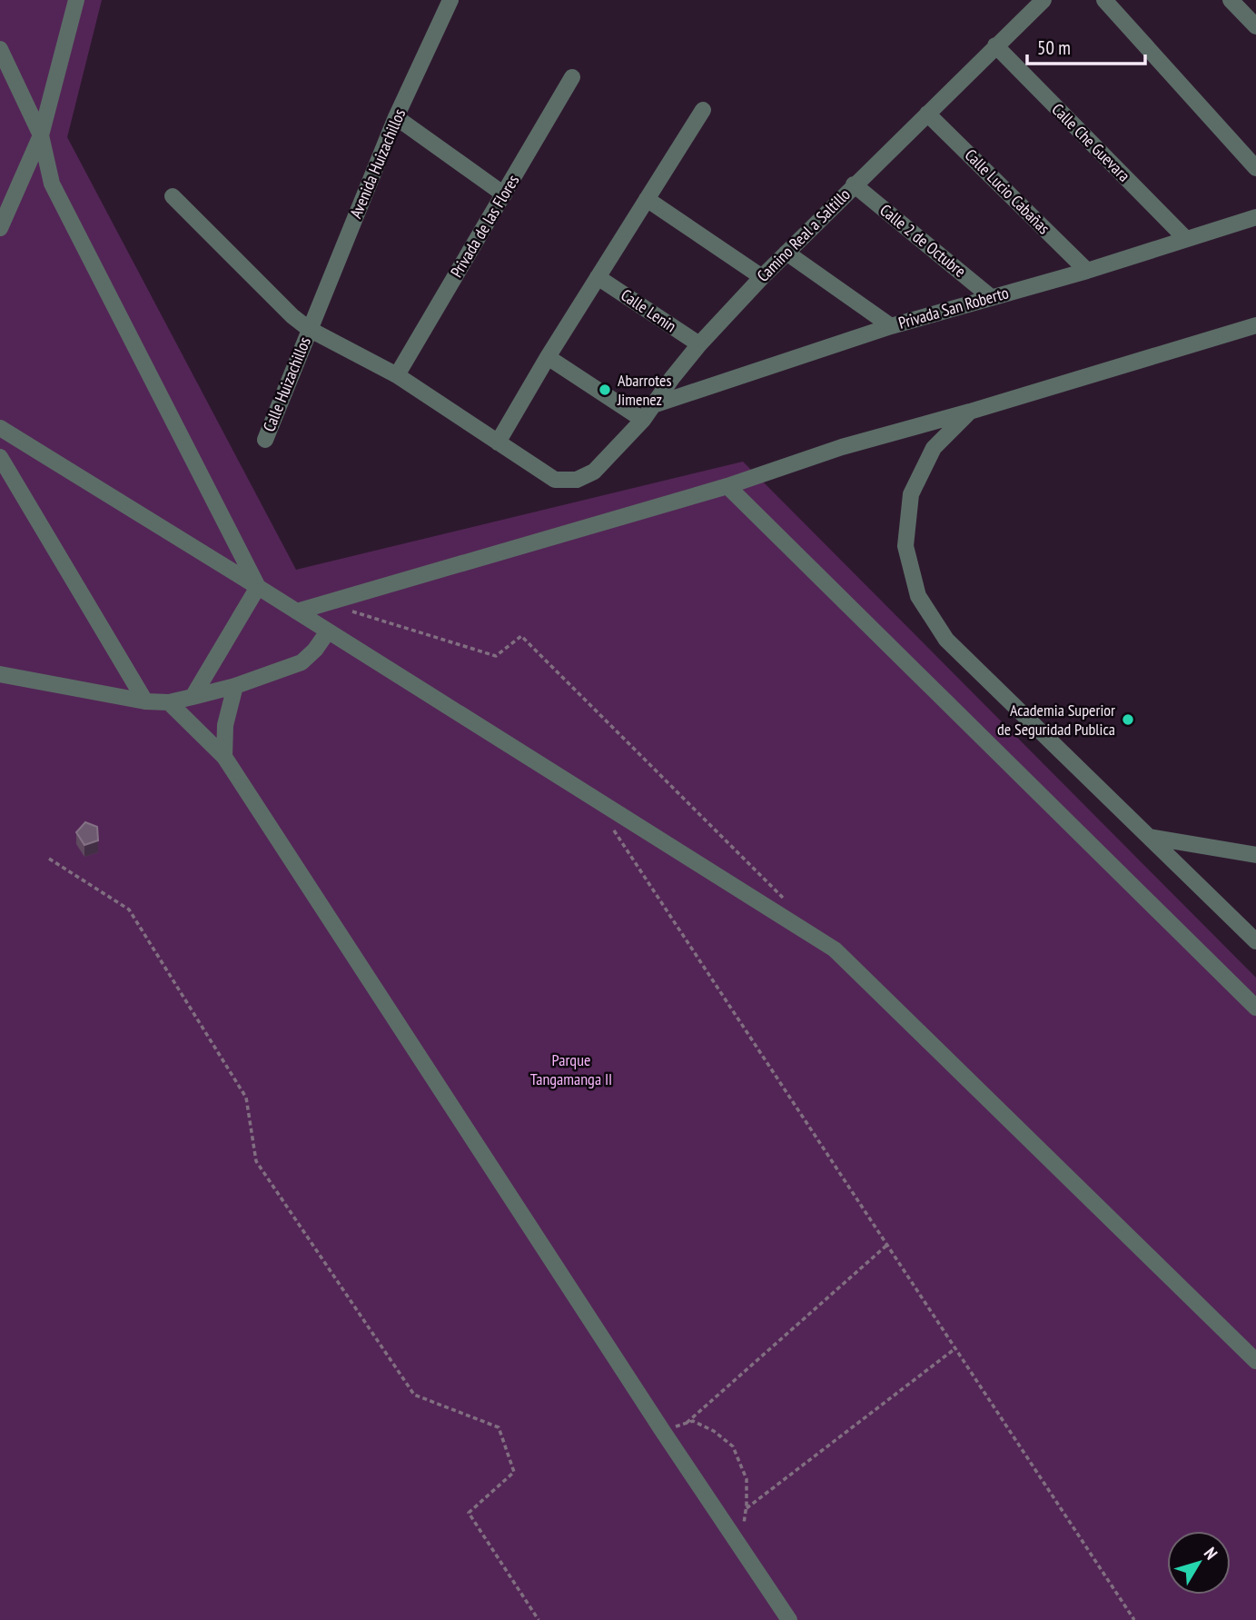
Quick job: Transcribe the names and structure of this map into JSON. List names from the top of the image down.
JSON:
{
  "streets": {
    "street": [
      "Calle Che Guevara",
      "Avenida Huizachillos",
      "Calle Lucio Cabañas",
      "Privada de las Flores",
      "Camino Real a Saltillo",
      "Calle 2 de Octubre",
      "Privada San Roberto",
      "Calle Lenin",
      "Calle Huizachillos"
    ]
  },
  "crossings": [
    ["Calle Che Guevara", "Camino Real a Saltillo"],
    ["Calle Che Guevara", "Privada San Roberto"],
    ["Avenida Huizachillos", "Calle Huizachillos"],
    ["Calle Lucio Cabañas", "Camino Real a Saltillo"],
    ["Calle Lucio Cabañas", "Privada San Roberto"],
    ["Camino Real a Saltillo", "Calle 2 de Octubre"],
    ["Camino Real a Saltillo", "Privada San Roberto"],
    ["Camino Real a Saltillo", "Calle Lenin"],
    ["Calle 2 de Octubre", "Privada San Roberto"]
  ],
  "parks": ["Parque Tangamanga II"],
  "places": ["Abarrotes Jimenez", "Academia Superior de Seguridad Publica"],
  "scale_bar": "50 m",
  "north": "top right"
}
